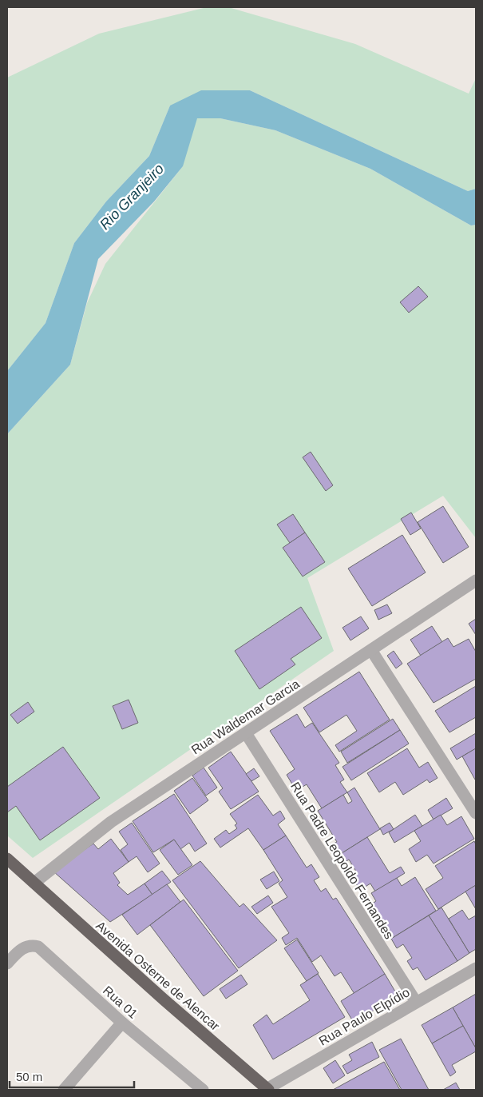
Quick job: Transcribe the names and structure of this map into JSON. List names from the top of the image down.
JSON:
{
  "streets": {
    "highway": ["Avenida Osterne de Alencar"],
    "street": [
      "Rua Waldemar Garcia",
      "Rua Padre Leopoldo Fernandes",
      "Rua 01",
      "Rua Paulo Elpídio"
    ]
  },
  "crossings": [
    ["Rua Waldemar Garcia", "Rua Padre Leopoldo Fernandes"],
    ["Rua Waldemar Garcia", "Avenida Osterne de Alencar"],
    ["Rua Padre Leopoldo Fernandes", "Rua Paulo Elpídio"],
    ["Avenida Osterne de Alencar", "Rua Paulo Elpídio"]
  ],
  "water": ["Rio Granjeiro"],
  "scale_bar": "50 m"
}
